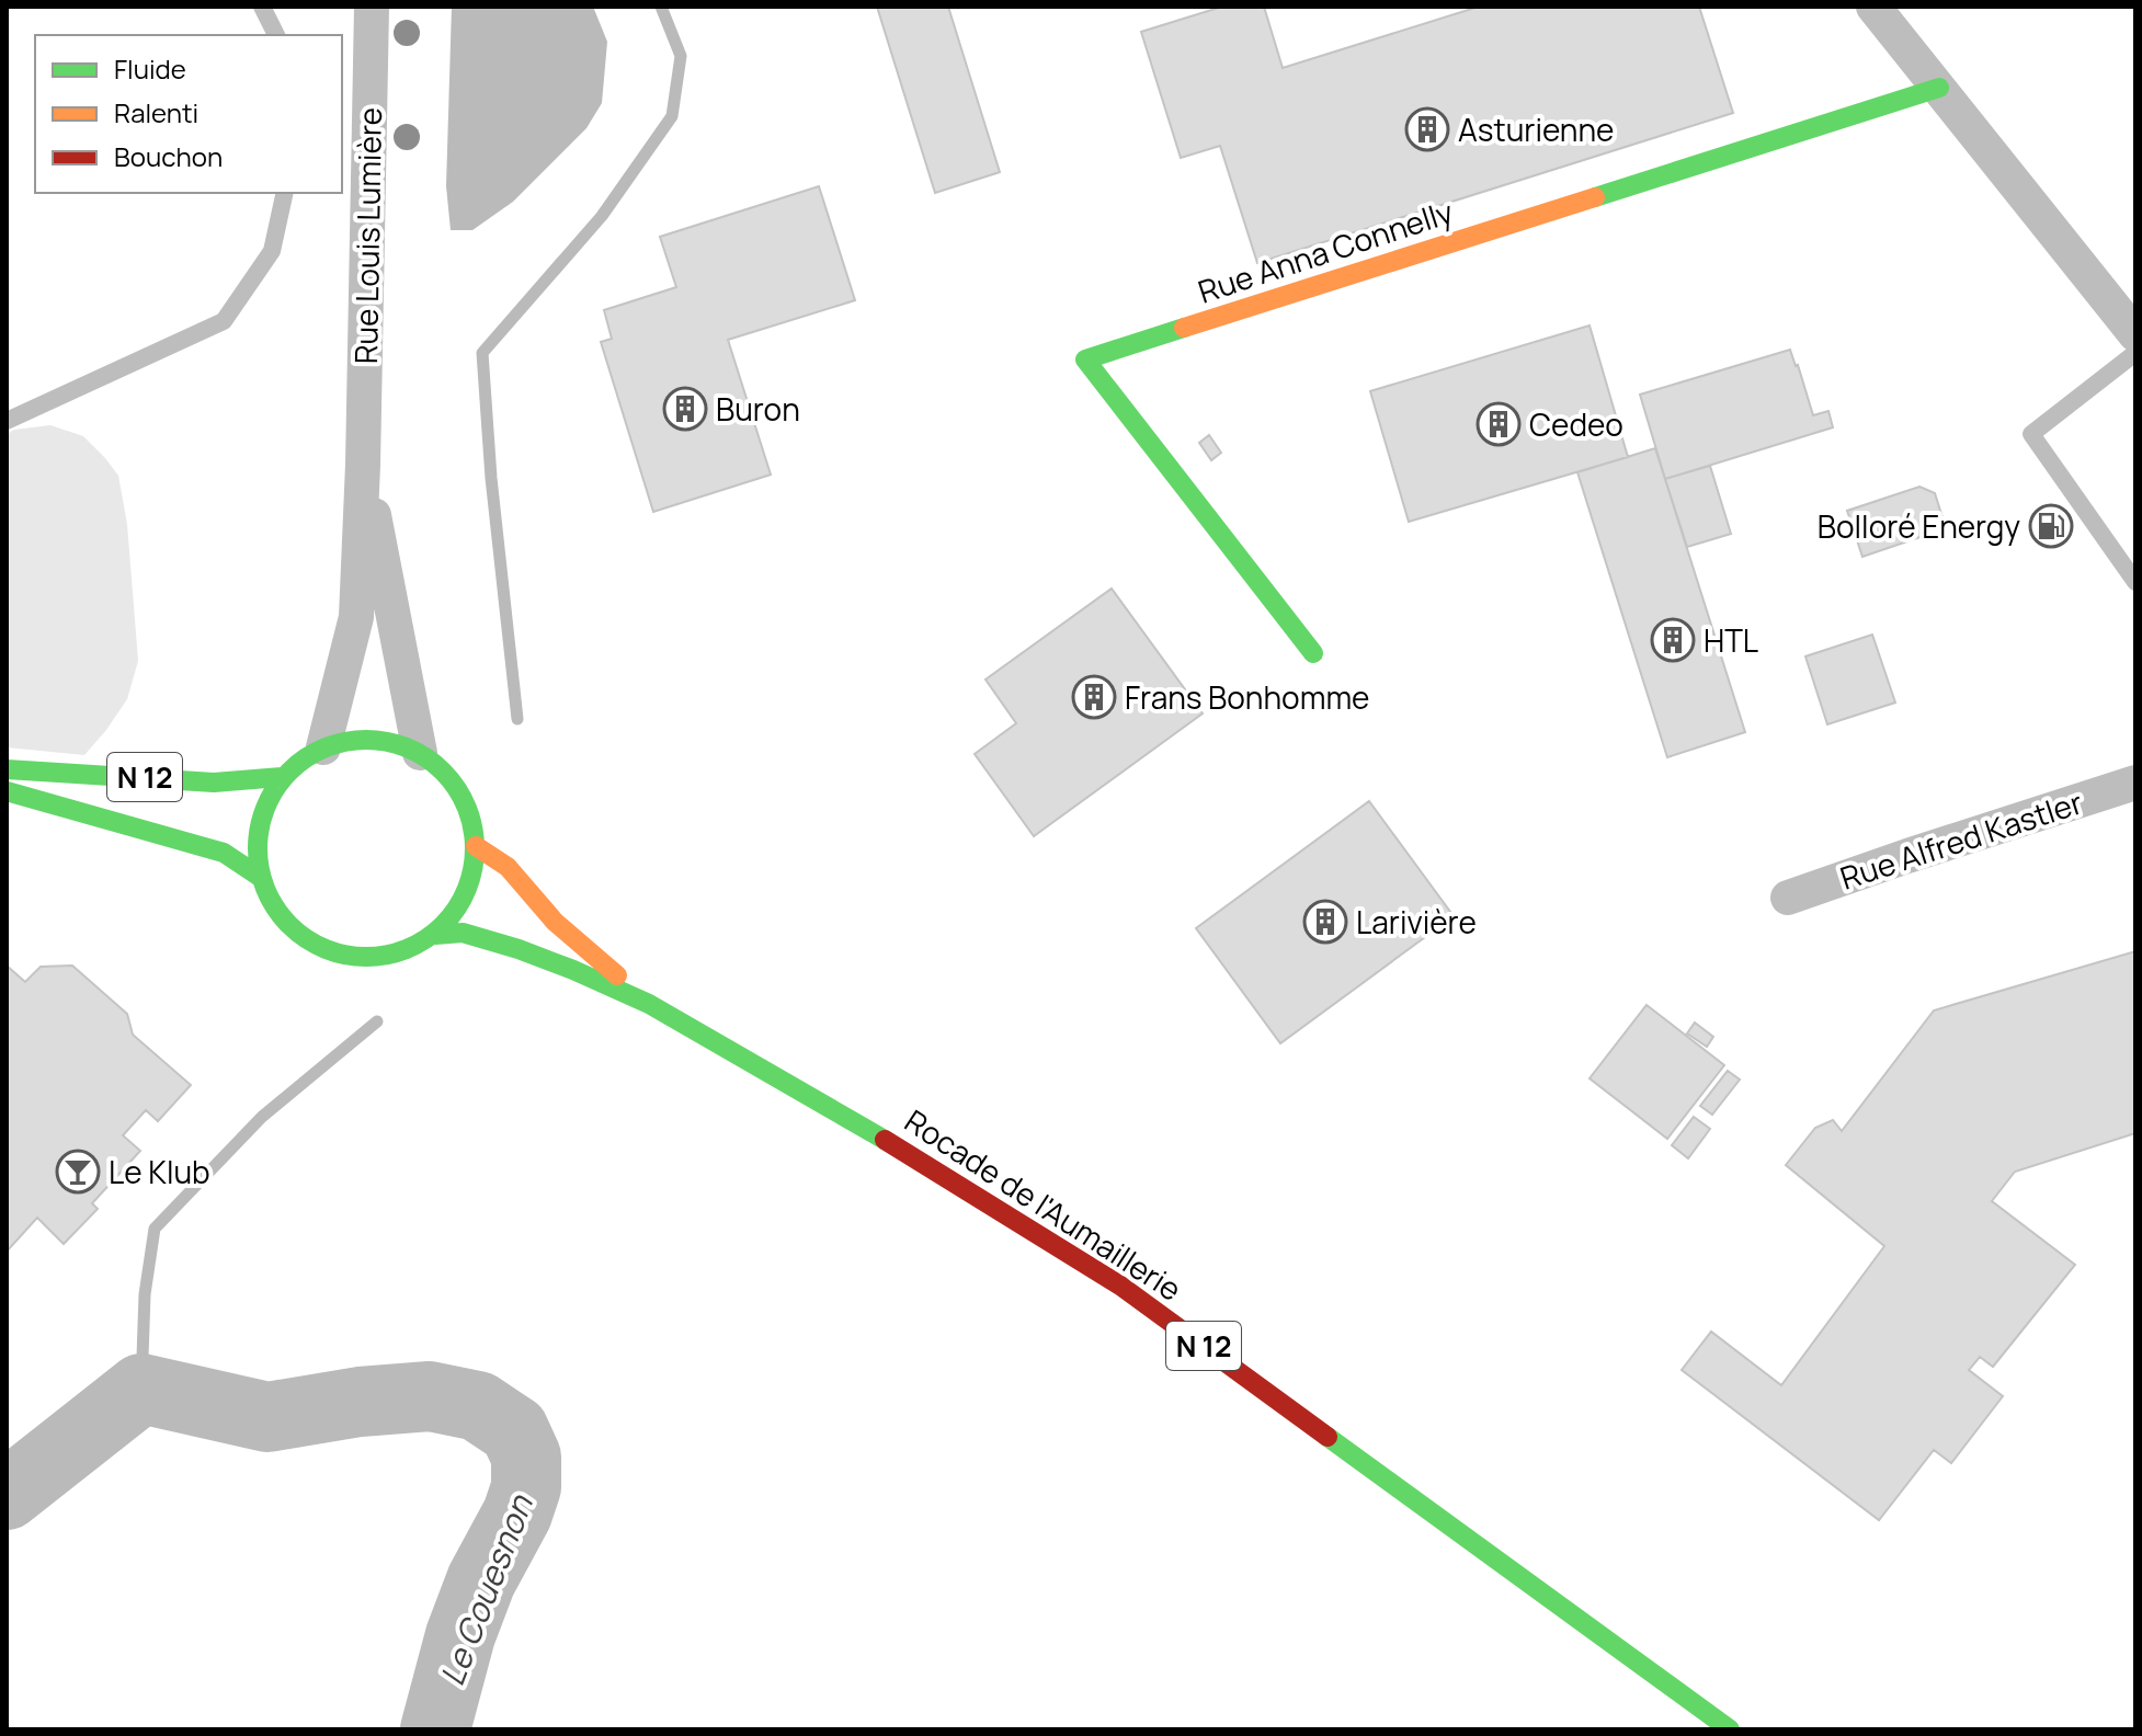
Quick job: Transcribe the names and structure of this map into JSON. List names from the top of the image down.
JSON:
{
  "streets": {
    "main road": ["Rue Anna Connelly", "N 12", "Rocade de l'Aumaillerie"],
    "street": ["Rue Louis Lumière", "Rue Alfred Kastler"]
  },
  "crossings": [
    ["Rue Louis Lumière", "N 12"],
    ["Rue Louis Lumière", "Rocade de l'Aumaillerie"],
    ["N 12", "Rocade de l'Aumaillerie"]
  ],
  "water": ["Le Couesnon"],
  "places": {
    "building": [
      "Asturienne",
      "Buron",
      "Cedeo",
      "HTL",
      "Frans Bonhomme",
      "Larivière"
    ],
    "fuel station": ["Bolloré Energy"],
    "bar": ["Le Klub"]
  },
  "legend": ["Fluide", "Ralenti", "Bouchon"]
}
